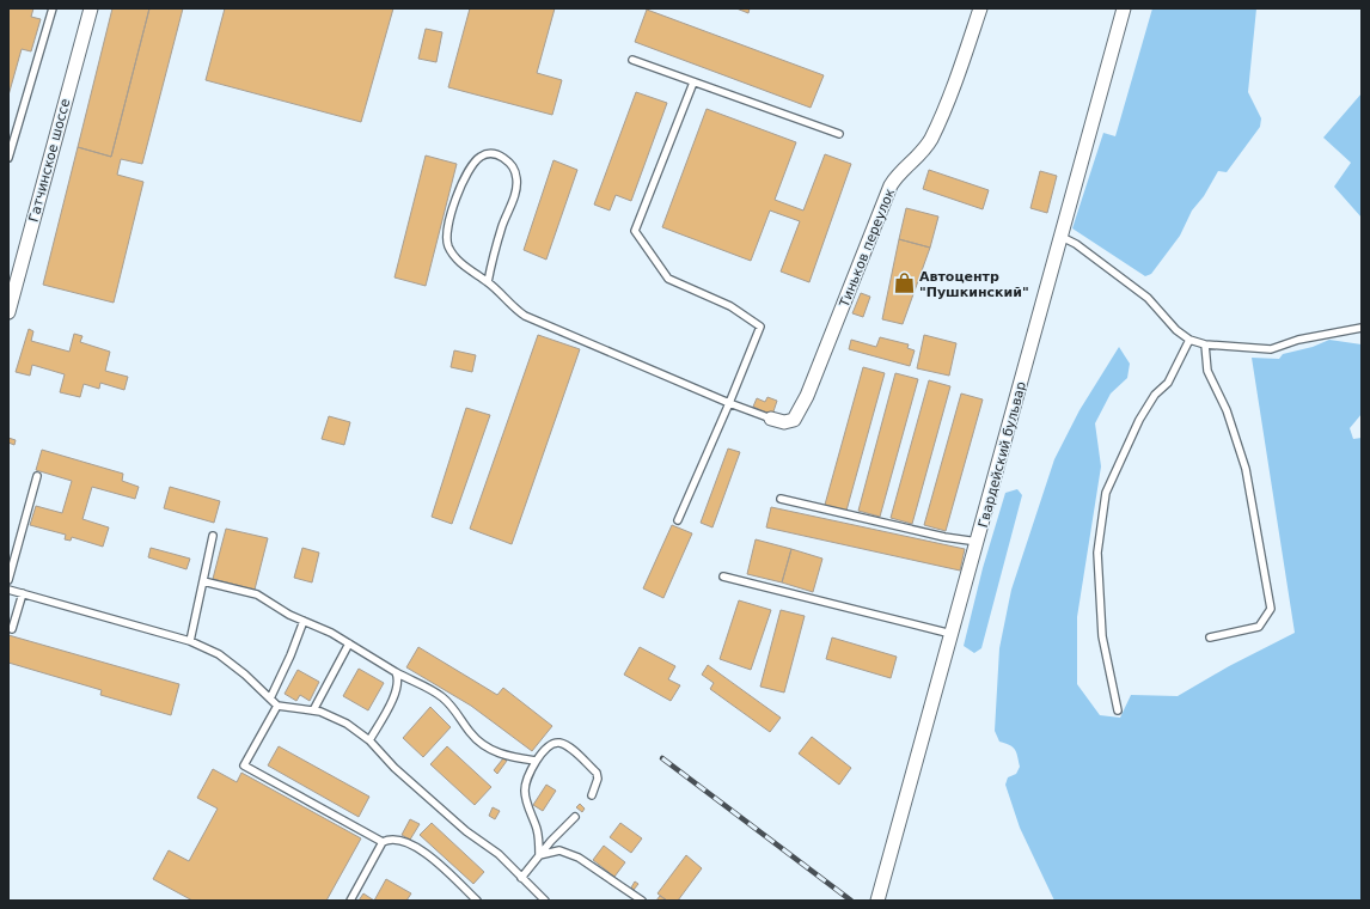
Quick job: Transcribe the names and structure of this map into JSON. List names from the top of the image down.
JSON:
{
  "streets": {
    "street": ["Гатчинское шоссе", "Тиньков переулок", "Гвардейский бульвар"]
  },
  "places": {
    "shop": ["Автоцентр \"Пушкинский\""]
  }
}
